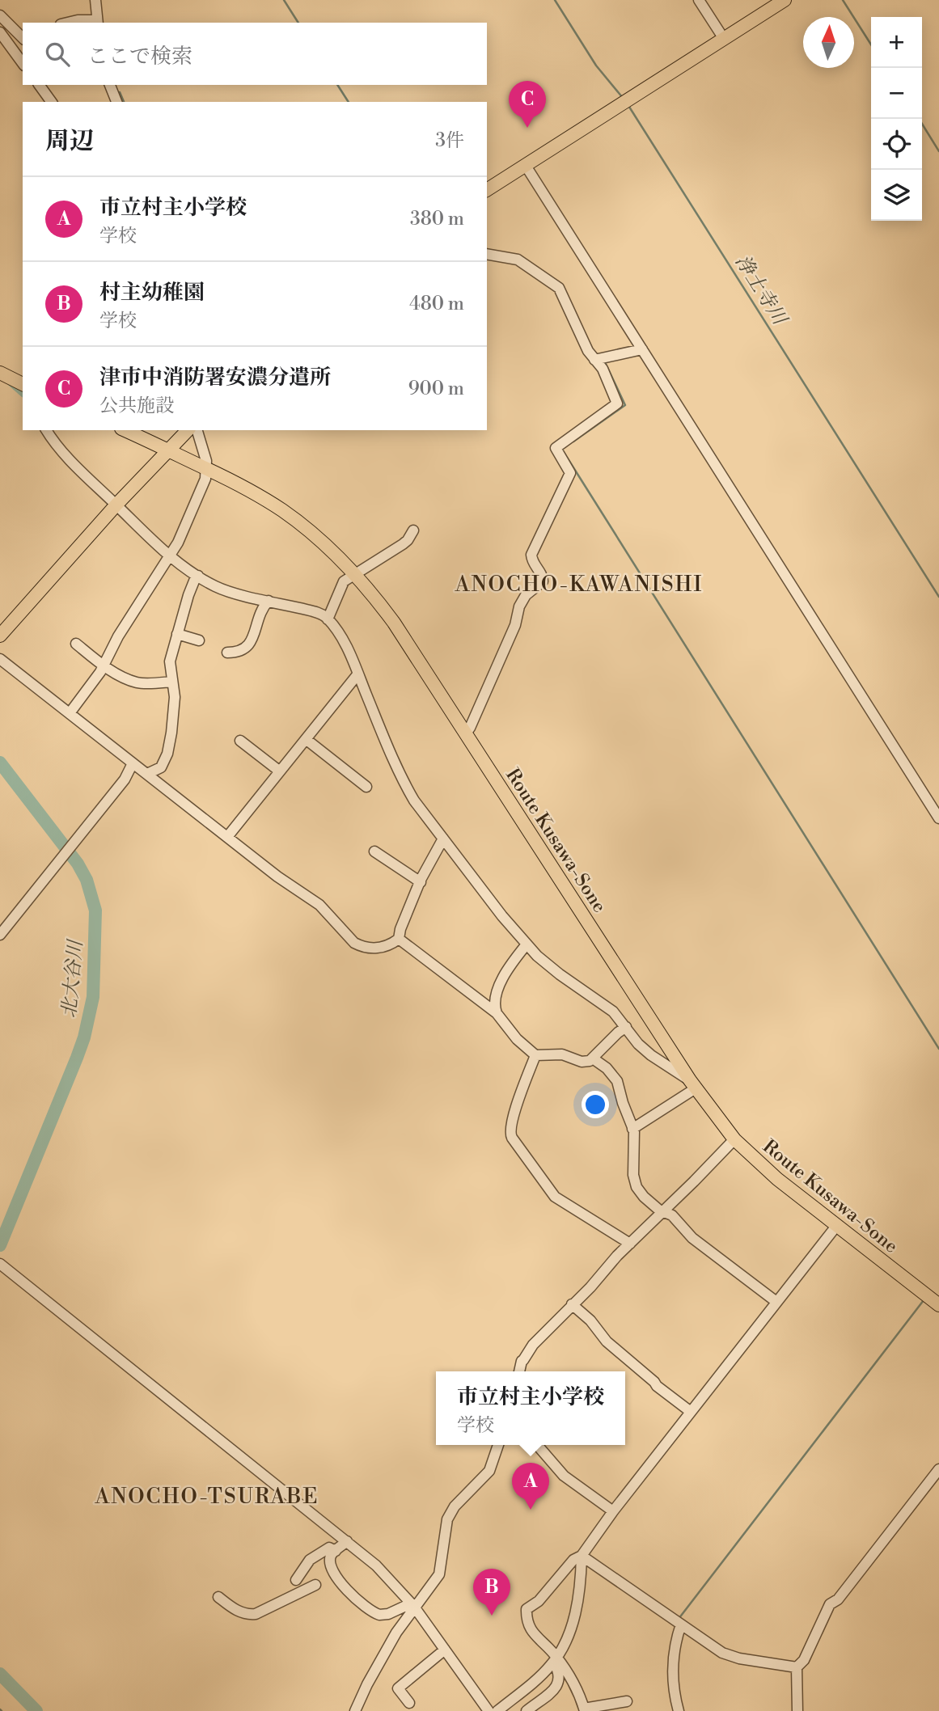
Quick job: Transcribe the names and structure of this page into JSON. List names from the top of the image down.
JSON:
{
  "streets": {
    "main road": ["Route Kusawa-Sone"]
  },
  "districts": ["ANOCHO-KAWANISHI", "ANOCHO-TSURABE"],
  "water": ["浄土寺川", "北大谷川"],
  "north": "top",
  "page": {
    "map_buttons": ["+", "−"],
    "search": "ここで検索",
    "pins": ["C", "A", "B"],
    "heading": ["周辺", "3件"],
    "list": [
      {
        "mark": "A",
        "name": "市立村主小学校",
        "note": "学校",
        "value": "380 m"
      },
      {
        "mark": "B",
        "name": "村主幼稚園",
        "note": "学校",
        "value": "480 m"
      },
      {
        "mark": "C",
        "name": "津市中消防署安濃分遣所",
        "note": "公共施設",
        "value": "900 m"
      }
    ],
    "popup": ["市立村主小学校", "学校"]
  }
}
